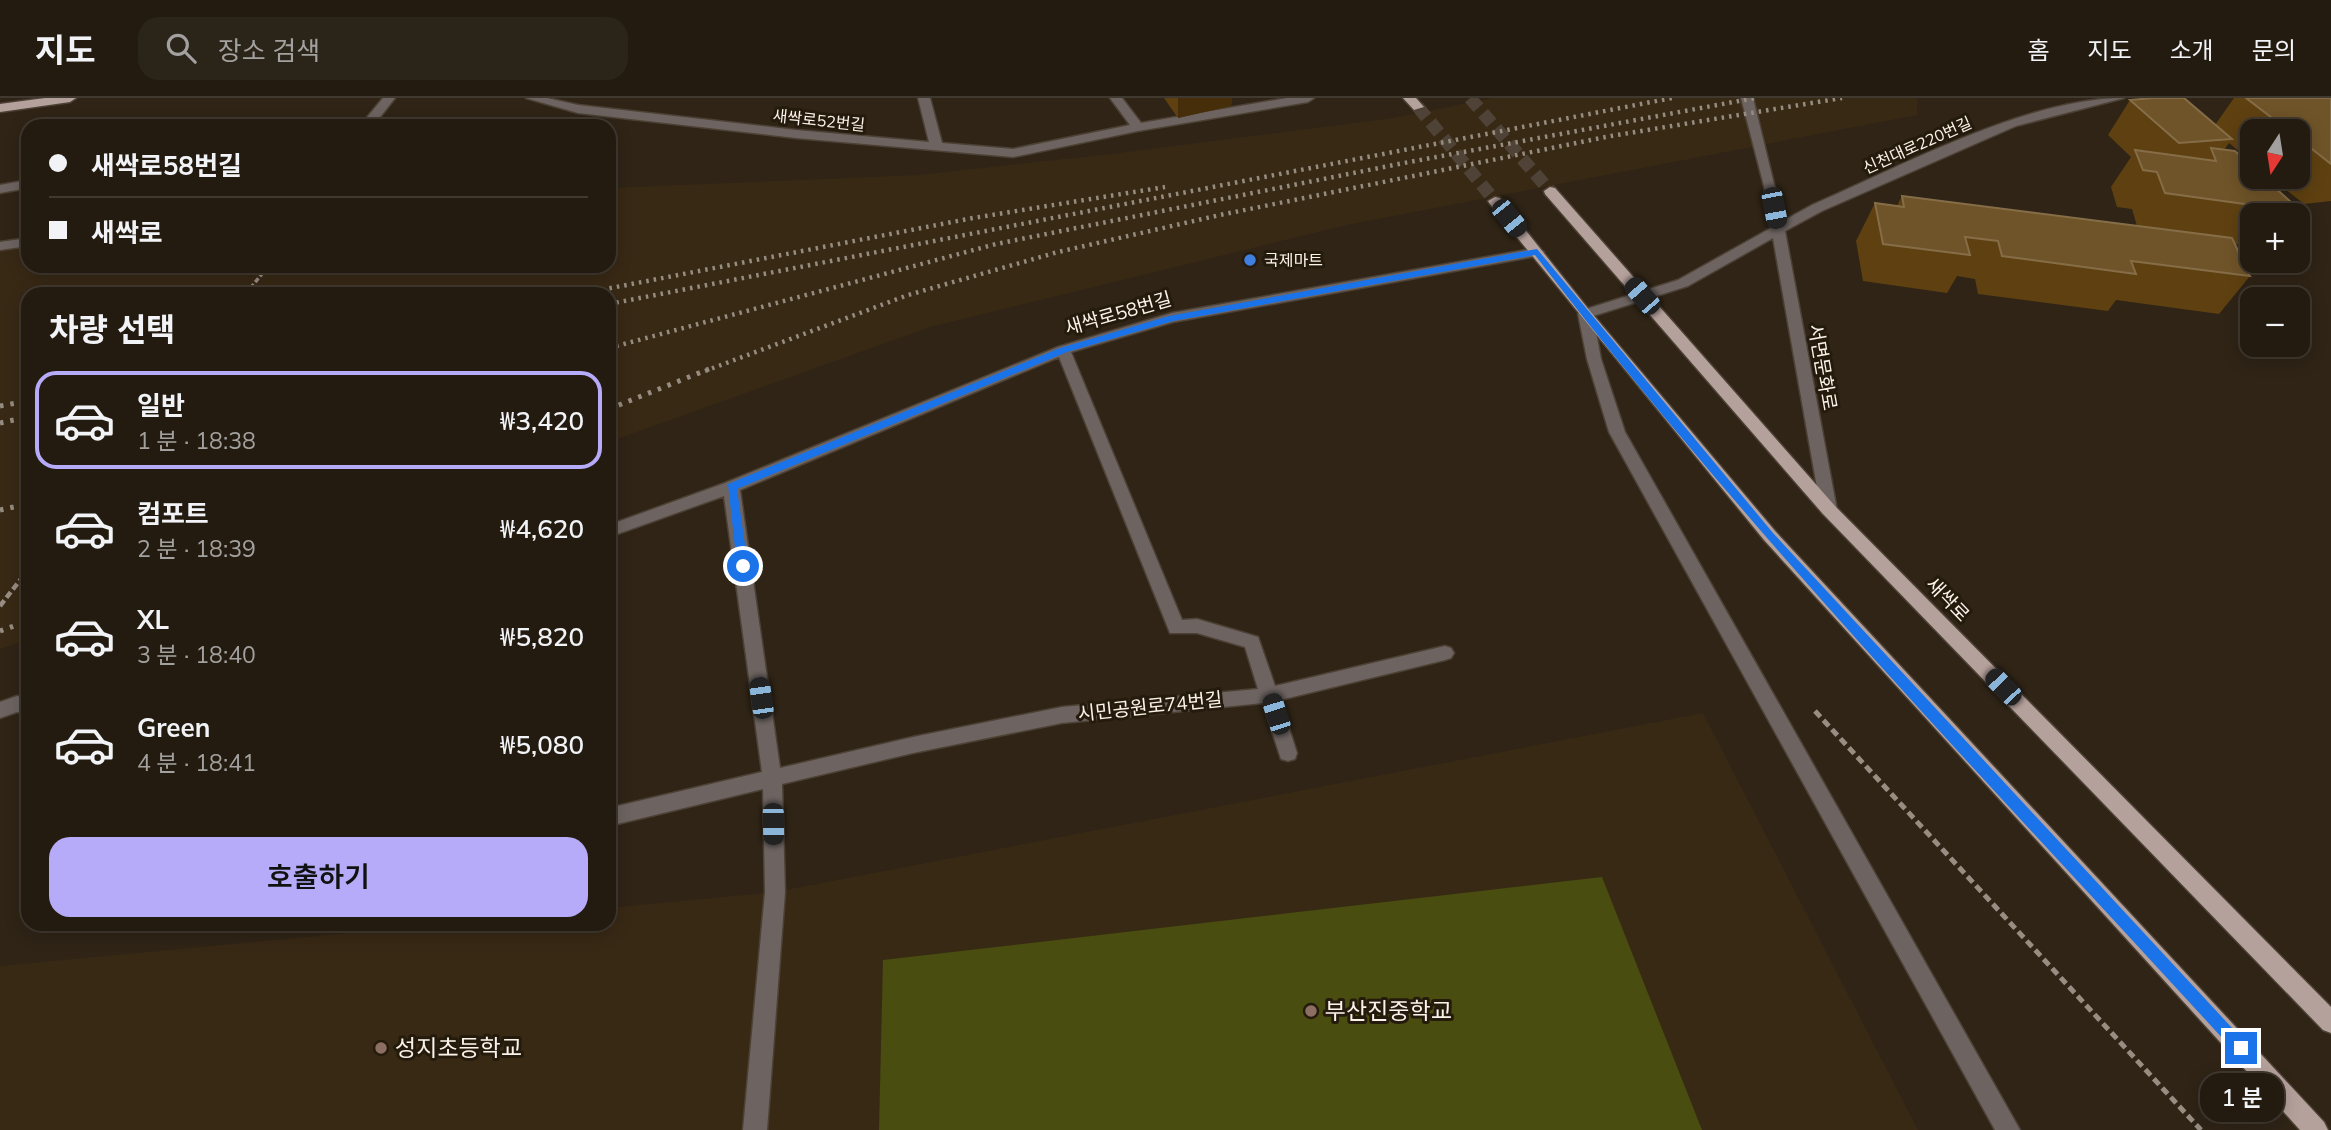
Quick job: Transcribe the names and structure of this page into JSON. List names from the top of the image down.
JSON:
{
  "streets": {
    "main road": ["새싹로"],
    "street": [
      "새싹로52번길",
      "신천대로220번길",
      "새싹로58번길",
      "서면문화로",
      "시민공원로74번길"
    ]
  },
  "crossings": [
    ["신천대로220번길", "서면문화로"],
    ["서면문화로", "새싹로"]
  ],
  "places": ["국제마트", "부산진중학교", "성지초등학교"],
  "north": "bottom",
  "page": {
    "header": "지도",
    "search": "장소 검색",
    "nav": [
      "홈",
      "지도",
      "소개",
      "문의"
    ],
    "map_buttons": ["+", "−"],
    "banner": ["새싹로58번길", "새싹로"],
    "heading": "차량 선택",
    "list": [
      {
        "name": "일반",
        "note": "1 분 · 18:38",
        "value": "₩3,420"
      },
      {
        "name": "컴포트",
        "note": "2 분 · 18:39",
        "value": "₩4,620"
      },
      {
        "name": "XL",
        "note": "3 분 · 18:40",
        "value": "₩5,820"
      },
      {
        "name": "Green",
        "note": "4 분 · 18:41",
        "value": "₩5,080"
      }
    ],
    "buttons": "호출하기",
    "bubble": "1 분"
  }
}
